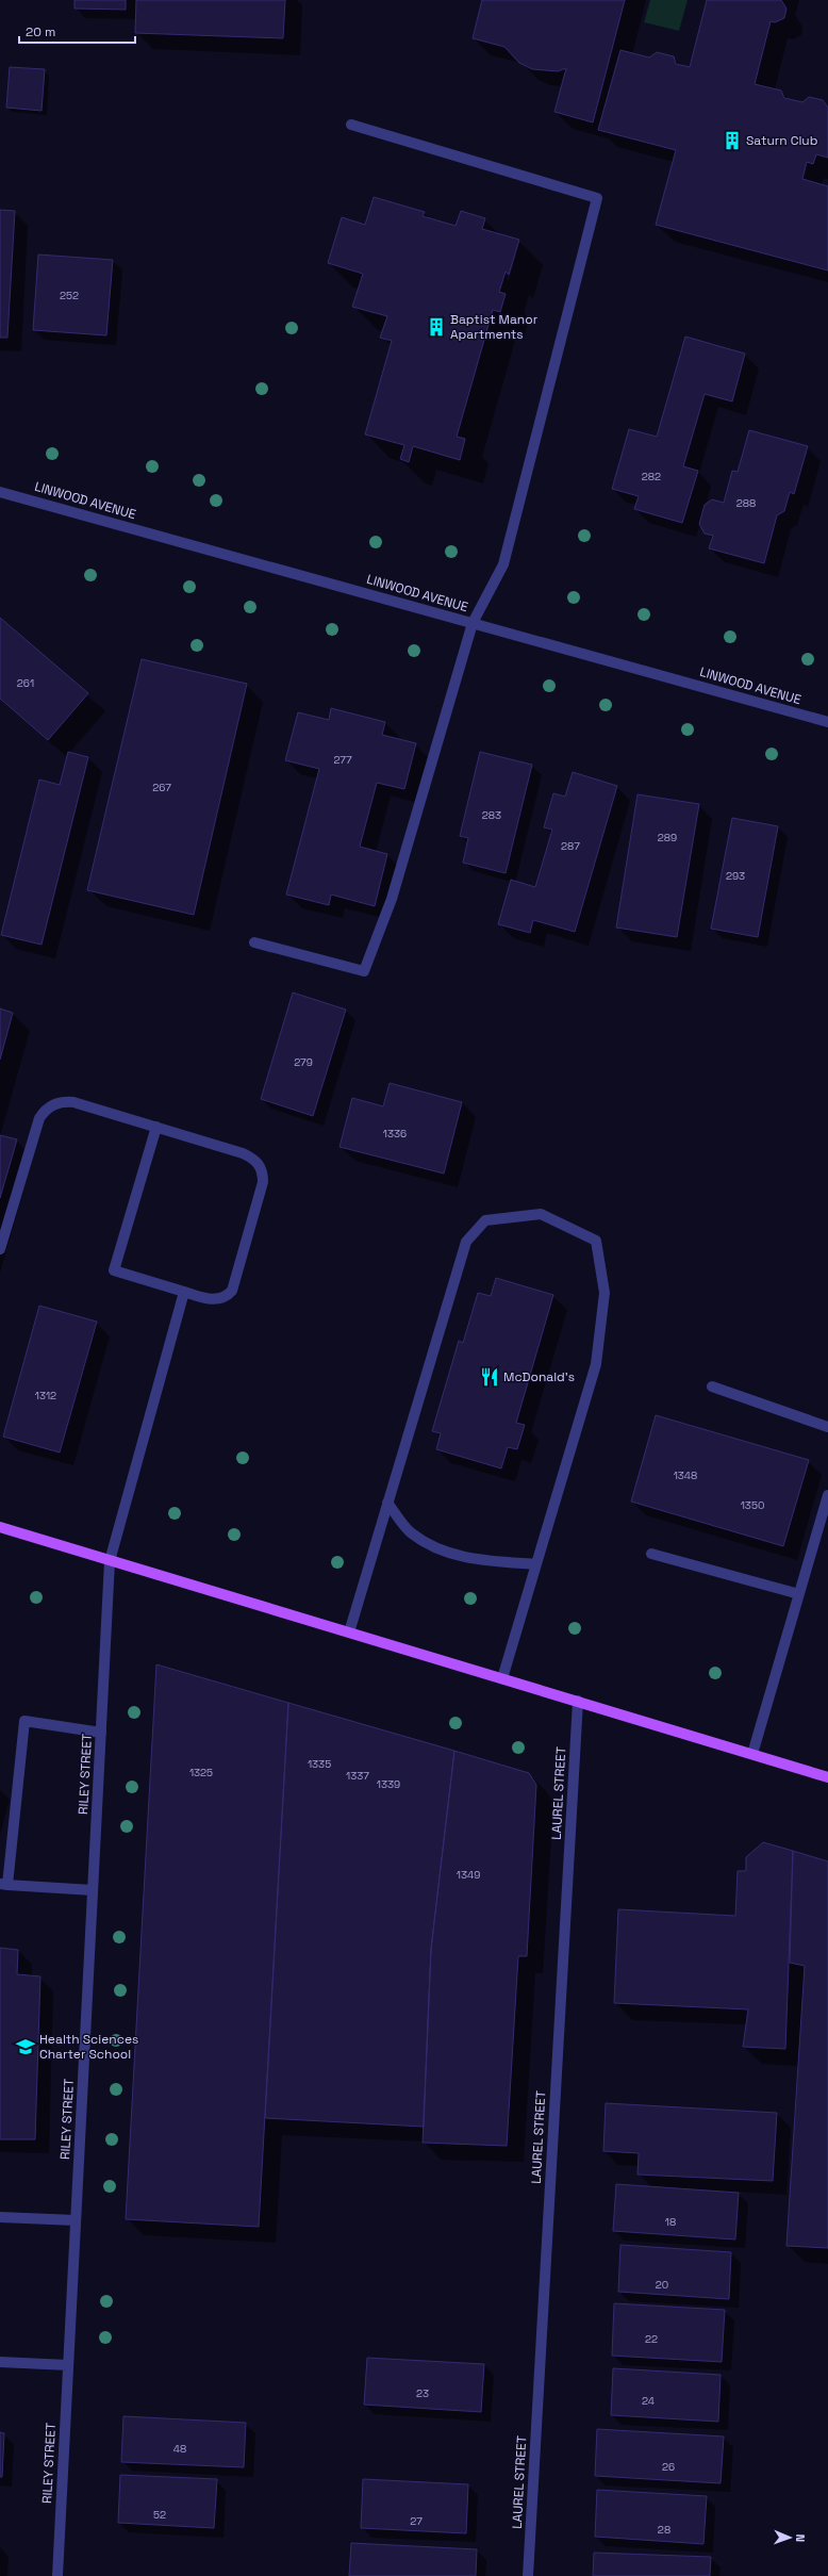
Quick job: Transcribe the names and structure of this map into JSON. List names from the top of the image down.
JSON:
{
  "streets": {
    "street": ["LINWOOD AVENUE", "RILEY STREET", "LAUREL STREET"]
  },
  "places": {
    "building": ["Saturn Club", "Baptist Manor Apartments"],
    "restaurant": ["McDonald's"],
    "school or university": ["Health Sciences Charter School"]
  },
  "house_numbers": [
    "252",
    "282",
    "288",
    "261",
    "277",
    "267",
    "283",
    "289",
    "287",
    "293",
    "279",
    "1336",
    "1312",
    "1348",
    "1350",
    "1335",
    "1325",
    "1337",
    "1339",
    "1349",
    "18",
    "20",
    "22",
    "23",
    "24",
    "48",
    "26",
    "52",
    "27",
    "28"
  ],
  "scale_bar": "20 m",
  "north": "right"
}
